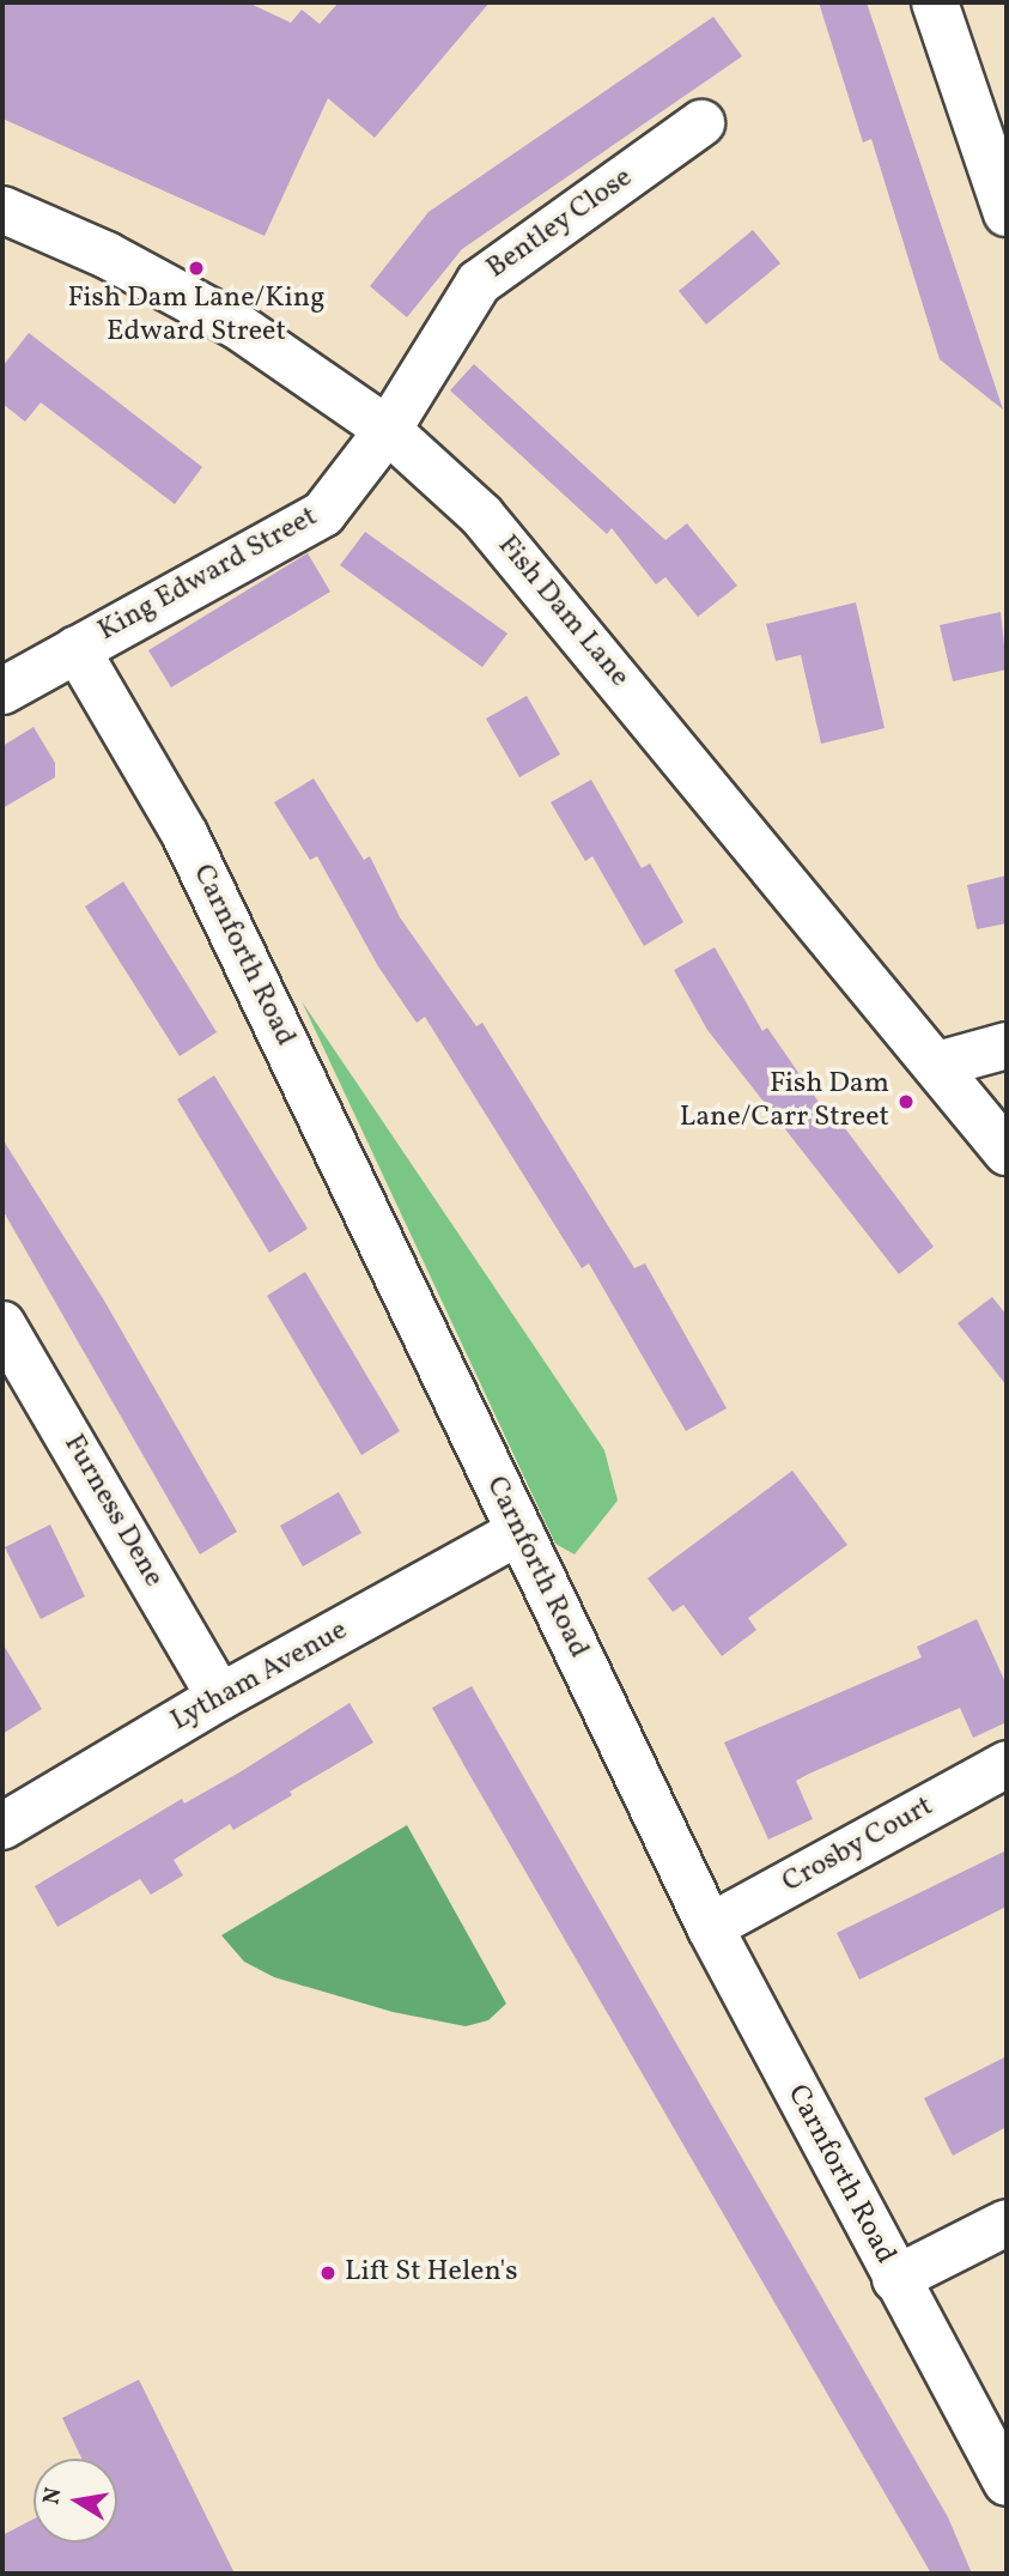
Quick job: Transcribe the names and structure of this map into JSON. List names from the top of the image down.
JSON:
{
  "streets": {
    "street": [
      "Bentley Close",
      "King Edward Street",
      "Fish Dam Lane",
      "Carnforth Road",
      "Furness Dene",
      "Lytham Avenue",
      "Crosby Court"
    ]
  },
  "crossings": [
    ["Bentley Close", "King Edward Street"],
    ["Bentley Close", "Fish Dam Lane"],
    ["King Edward Street", "Fish Dam Lane"],
    ["King Edward Street", "Carnforth Road"],
    ["Carnforth Road", "Lytham Avenue"],
    ["Carnforth Road", "Crosby Court"],
    ["Furness Dene", "Lytham Avenue"]
  ],
  "places": ["Fish Dam Lane/King Edward Street", "Fish Dam Lane/Carr Street", "Lift St Helen's"],
  "north": "left"
}
